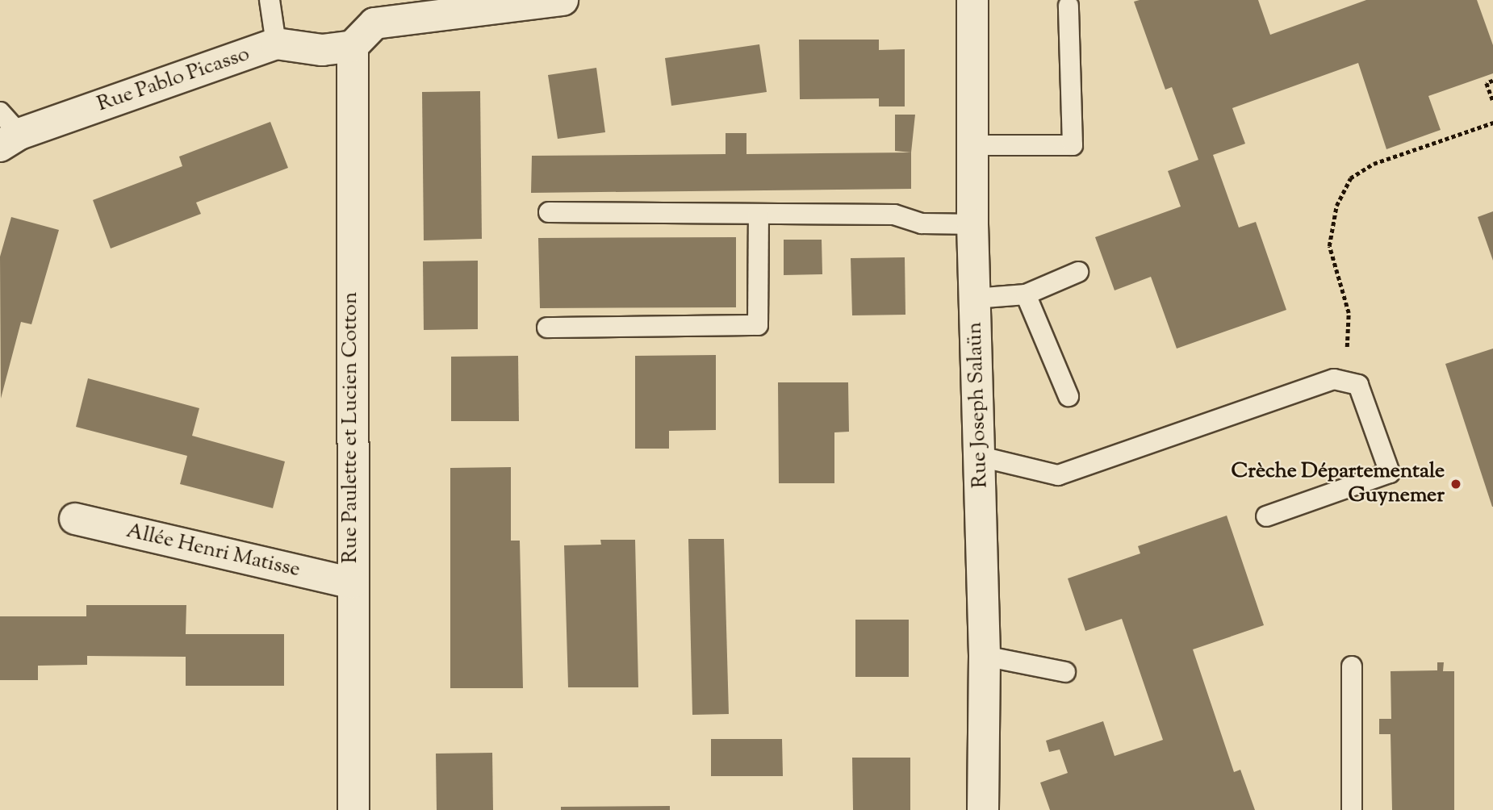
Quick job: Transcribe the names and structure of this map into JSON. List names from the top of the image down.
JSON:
{
  "streets": {
    "street": [
      "Rue Pablo Picasso",
      "Rue Joseph Salaün",
      "Rue Paulette et Lucien Cotton",
      "Allée Henri Matisse"
    ]
  },
  "crossings": [
    ["Rue Pablo Picasso", "Rue Paulette et Lucien Cotton"],
    ["Rue Paulette et Lucien Cotton", "Allée Henri Matisse"]
  ],
  "places": ["Crèche Départementale Guynemer"]
}
